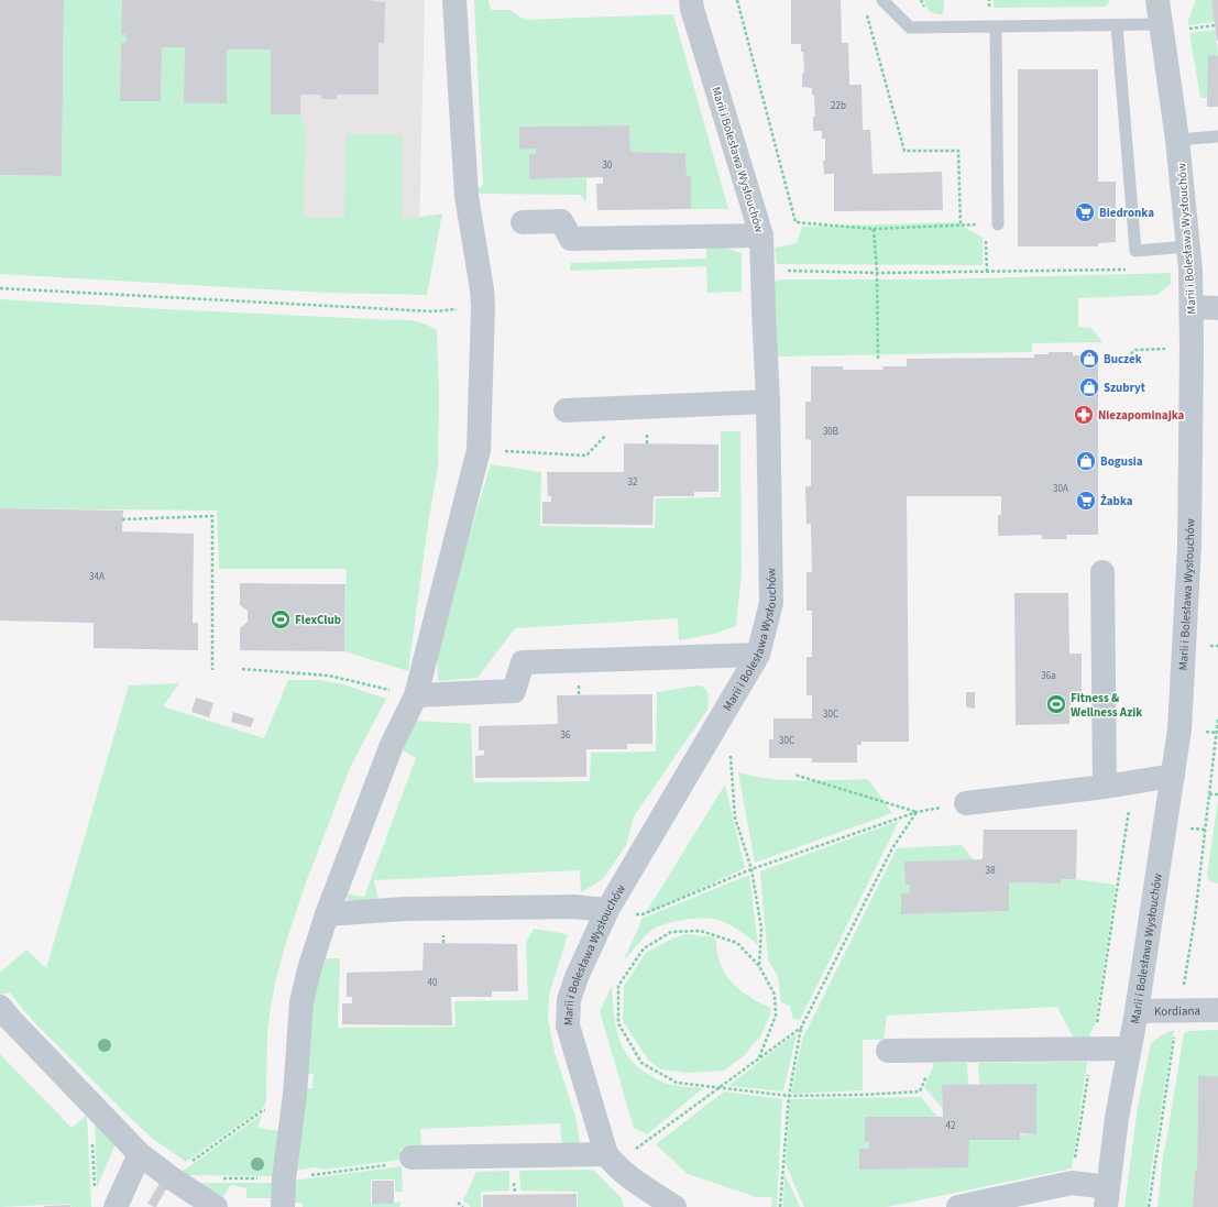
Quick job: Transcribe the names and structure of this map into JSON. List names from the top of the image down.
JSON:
{
  "streets": {
    "street": ["Marii i Bolesława Wysłouchów", "Kordiana"]
  },
  "crossings": [
    ["Marii i Bolesława Wysłouchów", "Kordiana"]
  ],
  "places": {
    "supermarket": ["Biedronka", "Żabka"],
    "shop": ["Buczek", "Szubryt", "Bogusia"],
    "pharmacy": ["Niezapominajka"],
    "sports": ["FlexClub", "Fitness & Wellness Azik"]
  },
  "house_numbers": [
    "22b",
    "30",
    "30B",
    "32",
    "30A",
    "34A",
    "36a",
    "30C",
    "36",
    "30C",
    "38",
    "40",
    "42"
  ]
}
